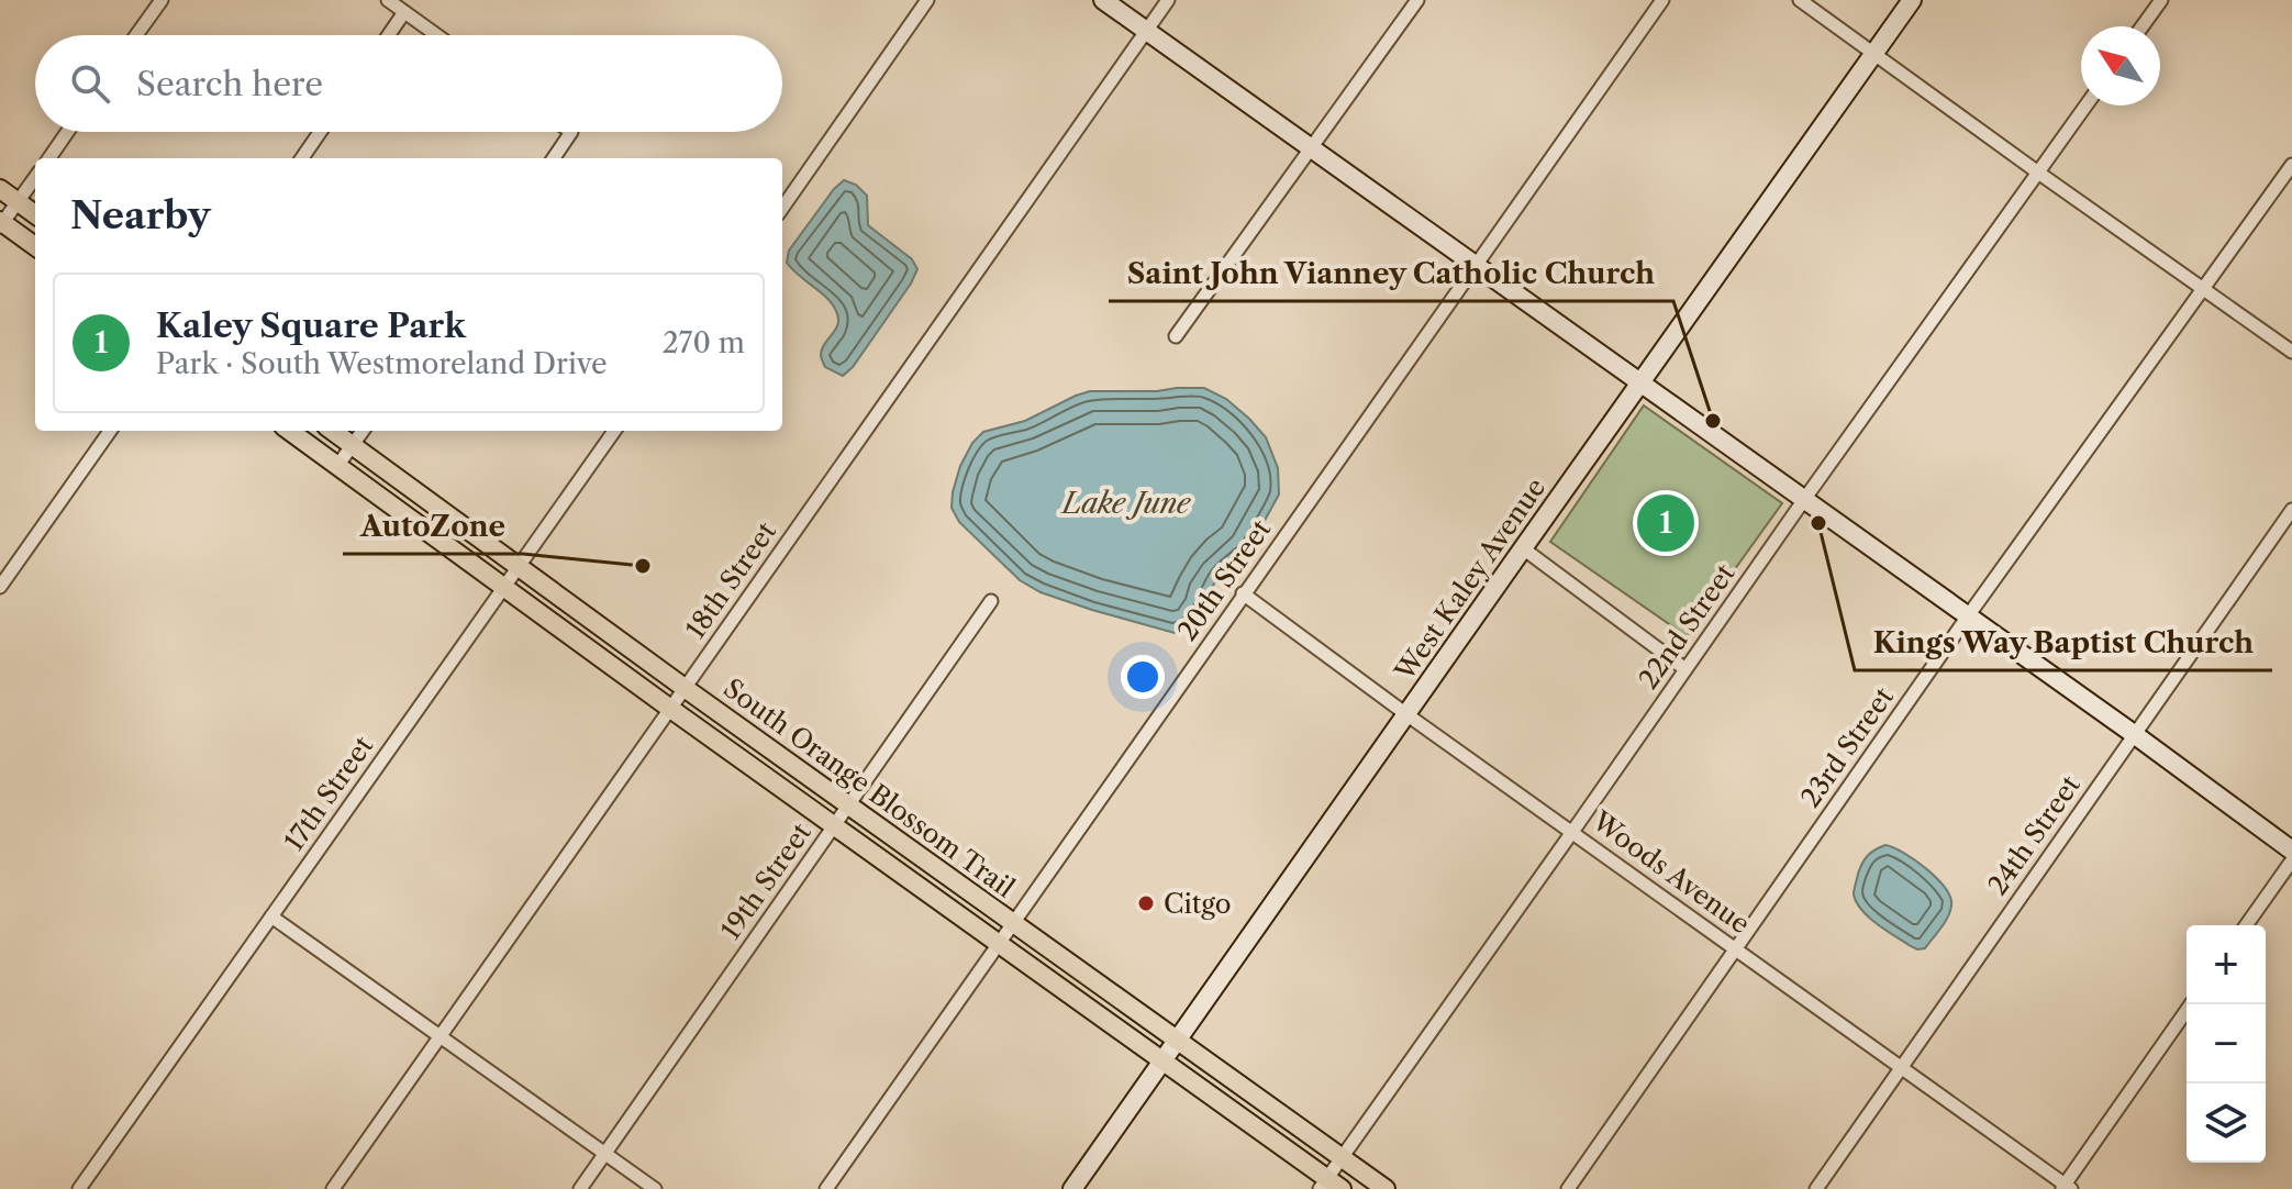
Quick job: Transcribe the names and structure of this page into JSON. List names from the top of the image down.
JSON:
{
  "streets": {
    "main road": ["South Orange Blossom Trail"],
    "street": [
      "West Kaley Avenue",
      "18th Street",
      "20th Street",
      "22nd Street",
      "23rd Street",
      "17th Street",
      "24th Street",
      "Woods Avenue",
      "19th Street"
    ]
  },
  "crossings": [
    ["West Kaley Avenue", "South Orange Blossom Trail"],
    ["West Kaley Avenue", "Woods Avenue"],
    ["18th Street", "South Orange Blossom Trail"],
    ["20th Street", "South Orange Blossom Trail"],
    ["20th Street", "Woods Avenue"],
    ["22nd Street", "South Orange Blossom Trail"],
    ["22nd Street", "Woods Avenue"],
    ["23rd Street", "Woods Avenue"],
    ["South Orange Blossom Trail", "17th Street"],
    ["South Orange Blossom Trail", "19th Street"],
    ["24th Street", "Woods Avenue"]
  ],
  "water": ["Lake June"],
  "places": [
    "Saint John Vianney Catholic Church",
    "Kings Way Baptist Church",
    "AutoZone",
    "Citgo"
  ],
  "north": "top left",
  "page": {
    "search": "Search here",
    "heading": "Nearby",
    "list": [
      {
        "mark": "1",
        "name": "Kaley Square Park",
        "note": "Park · South Westmoreland Drive",
        "value": "270 m"
      }
    ],
    "pins": "1",
    "map_buttons": ["+", "−"]
  }
}
